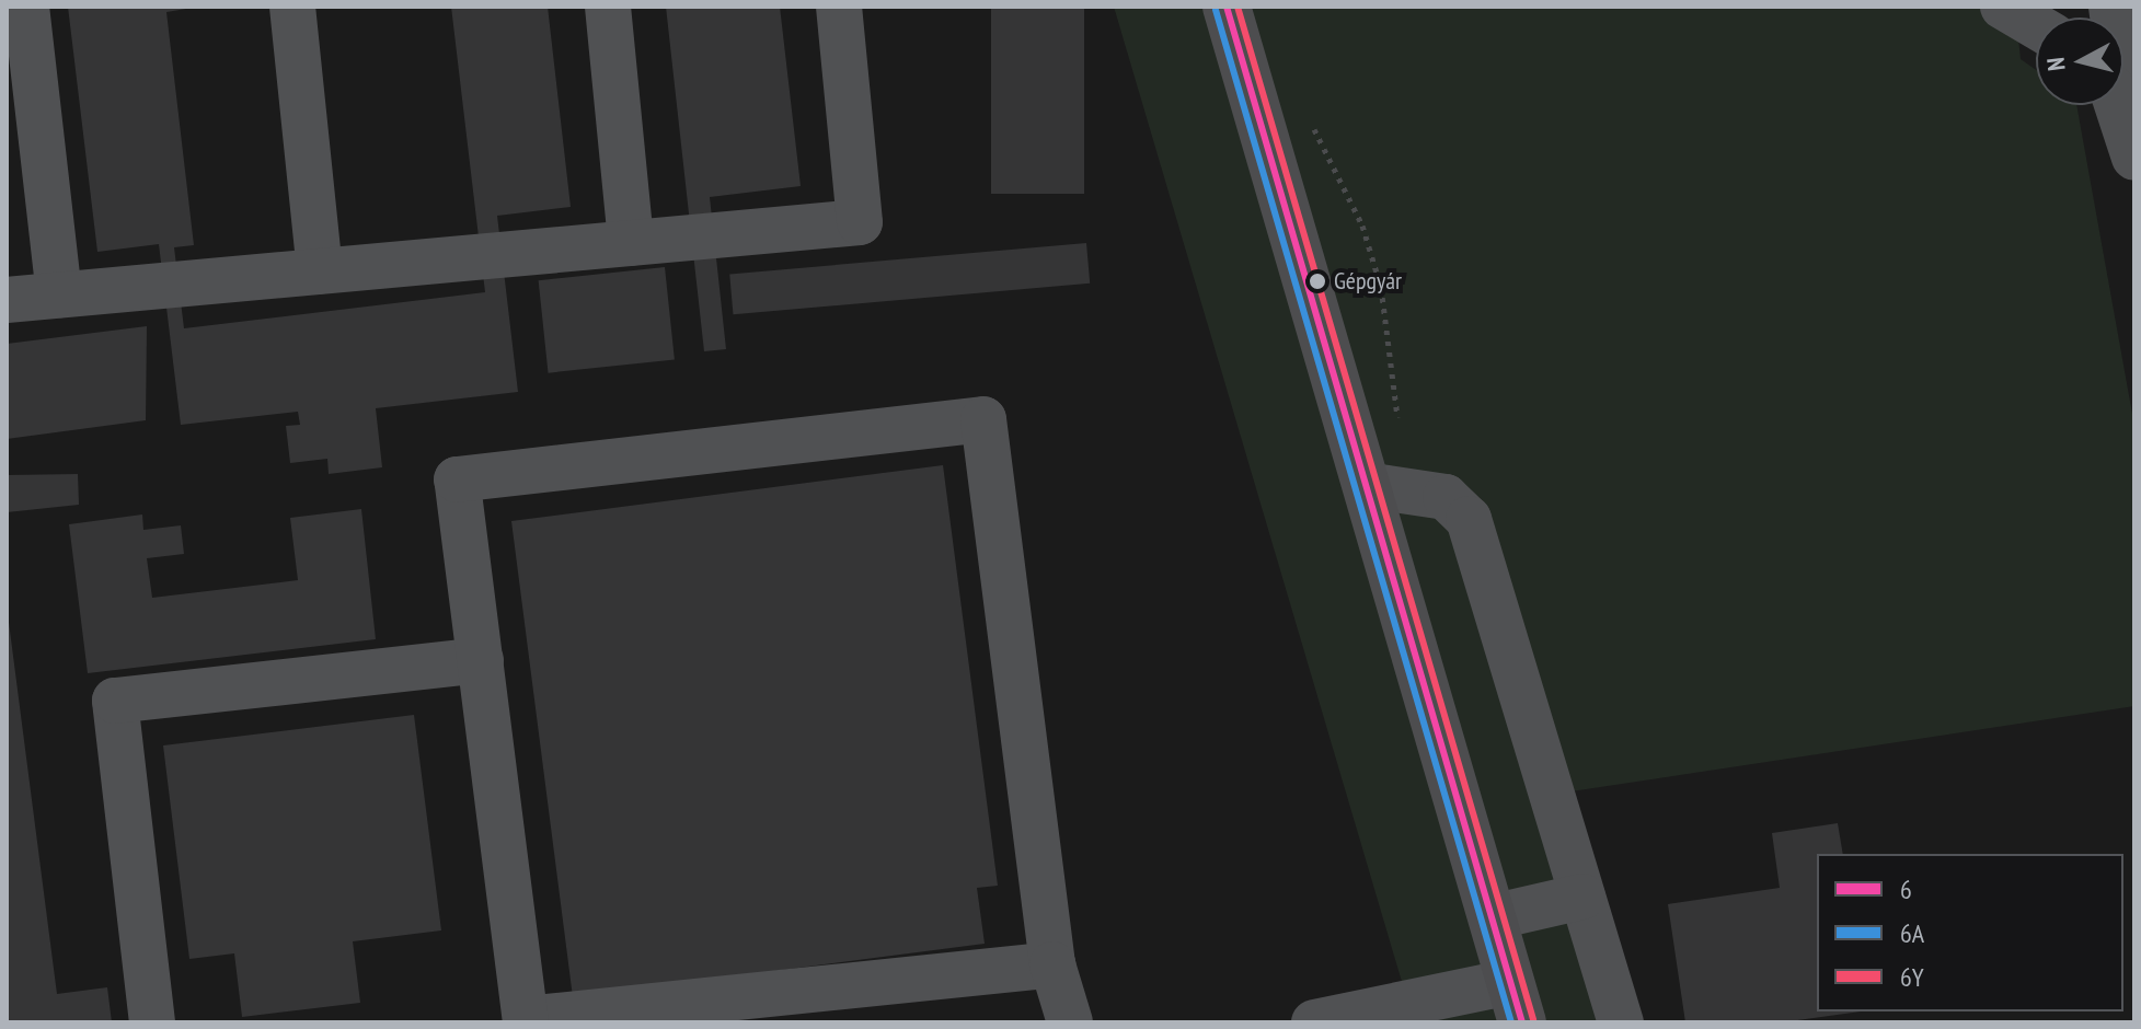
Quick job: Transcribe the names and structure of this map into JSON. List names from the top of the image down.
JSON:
{
  "places": ["Gépgyár"],
  "lines": ["transit line 6", "transit line 6Y", "transit line 6A"],
  "legend": ["6", "6A", "6Y"],
  "north": "left"
}
